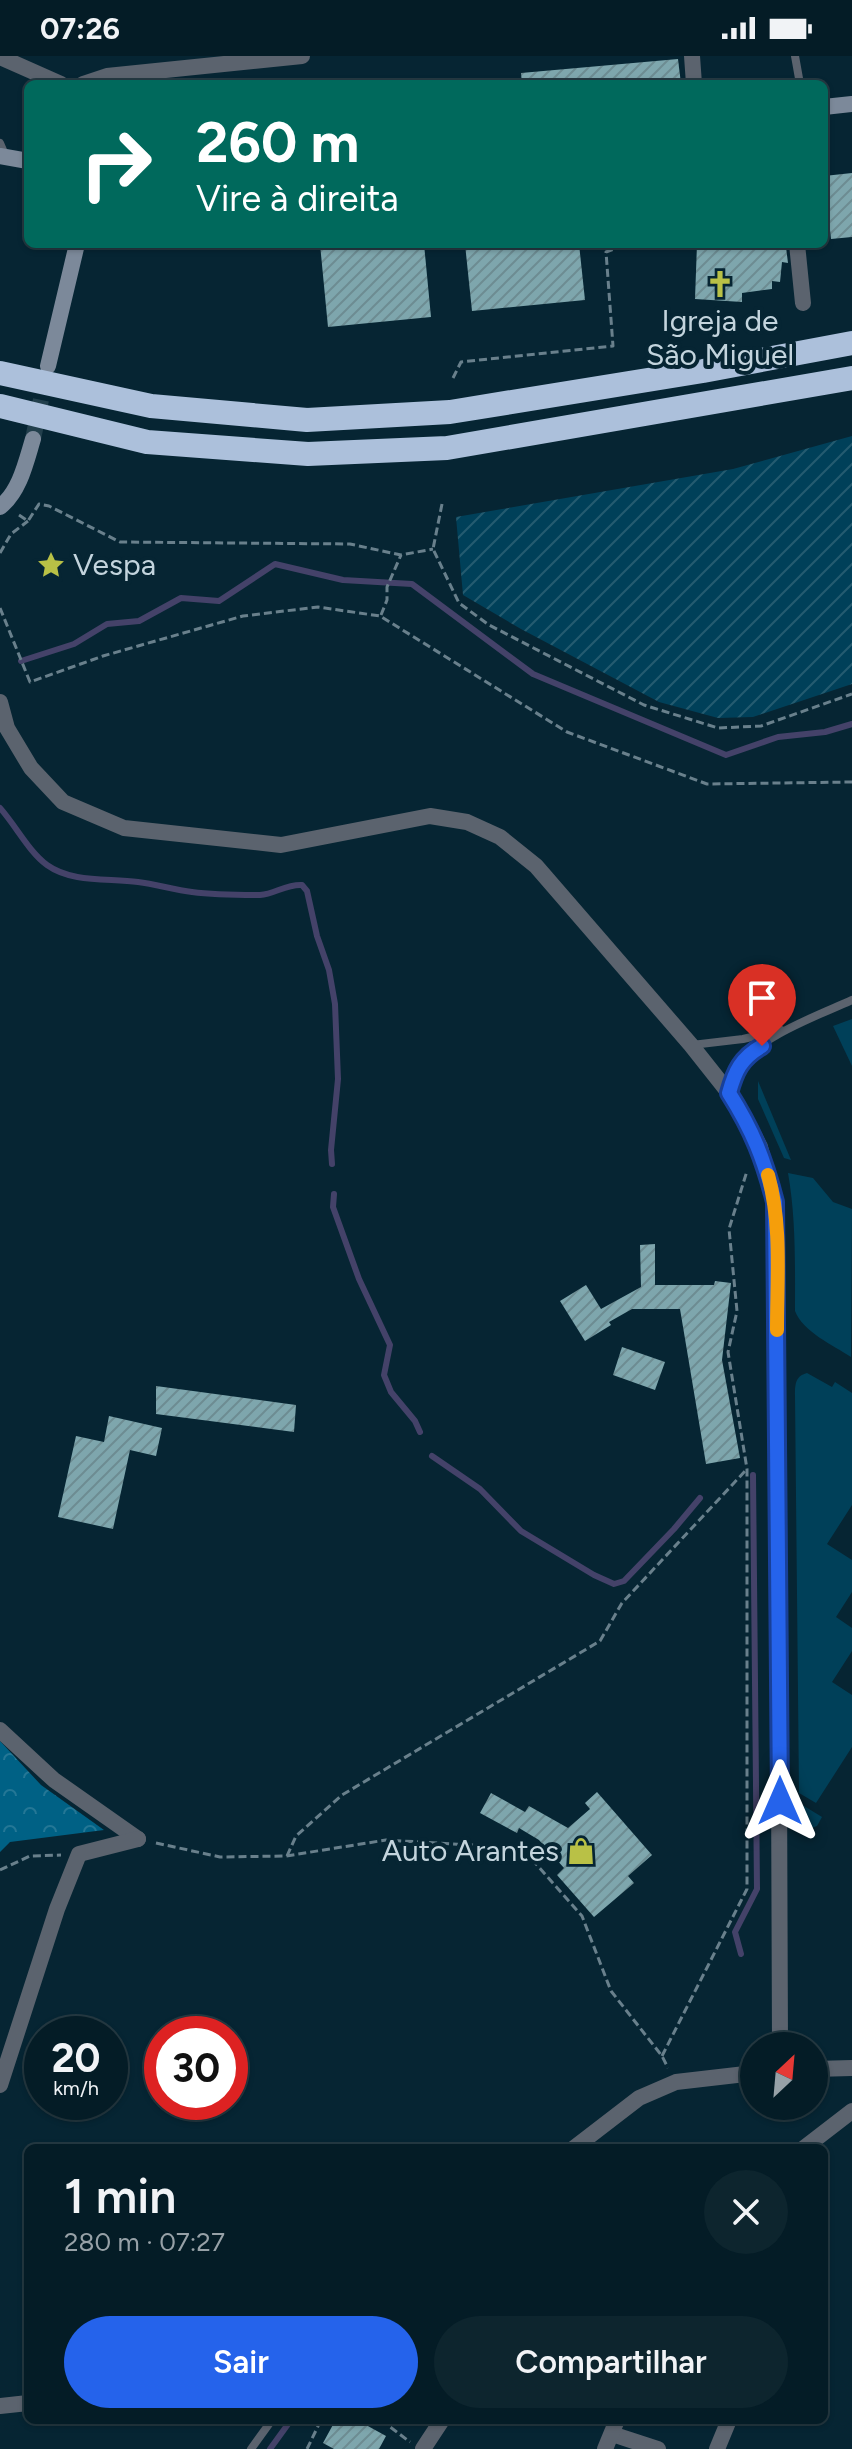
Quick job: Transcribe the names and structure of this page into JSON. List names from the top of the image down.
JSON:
{
  "places": {
    "church": ["Igreja de São Miguel"],
    "place": ["Vespa"],
    "shop": ["Auto Arantes"]
  },
  "north": "top right",
  "page": {
    "status": "07:26",
    "turn": ["260 m", "Vire à direita"],
    "speed": "20 km/h",
    "limit": "30",
    "heading": ["1 min", "280 m · 07:27"],
    "buttons": ["Sair", "Compartilhar"]
  }
}
